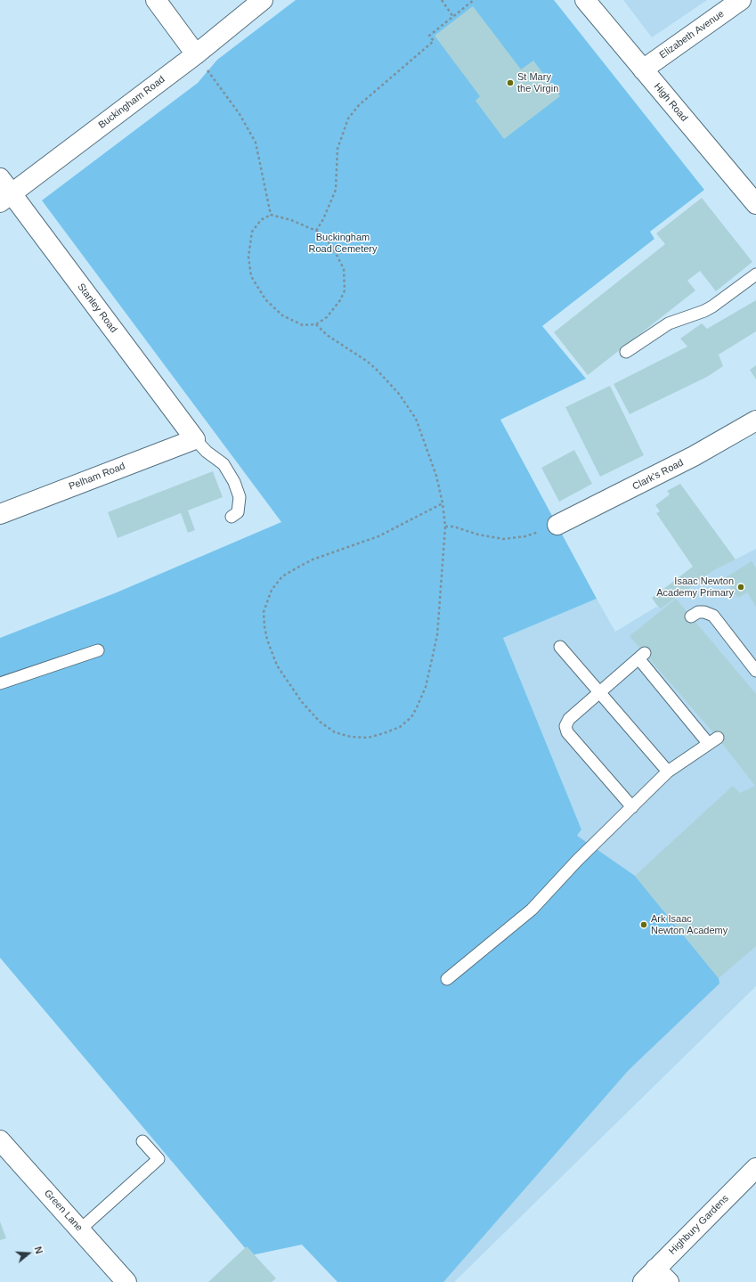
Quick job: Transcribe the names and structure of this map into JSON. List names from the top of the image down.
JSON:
{
  "streets": {
    "street": [
      "Elizabeth Avenue",
      "Buckingham Road",
      "High Road",
      "Stanley Road",
      "Clark's Road",
      "Pelham Road",
      "Green Lane",
      "Highbury Gardens"
    ]
  },
  "crossings": [
    ["Elizabeth Avenue", "High Road"],
    ["Buckingham Road", "Stanley Road"],
    ["Stanley Road", "Pelham Road"]
  ],
  "parks": ["Buckingham Road Cemetery"],
  "places": ["St Mary the Virgin", "Isaac Newton Academy Primary", "Ark Isaac Newton Academy"],
  "north": "right"
}
